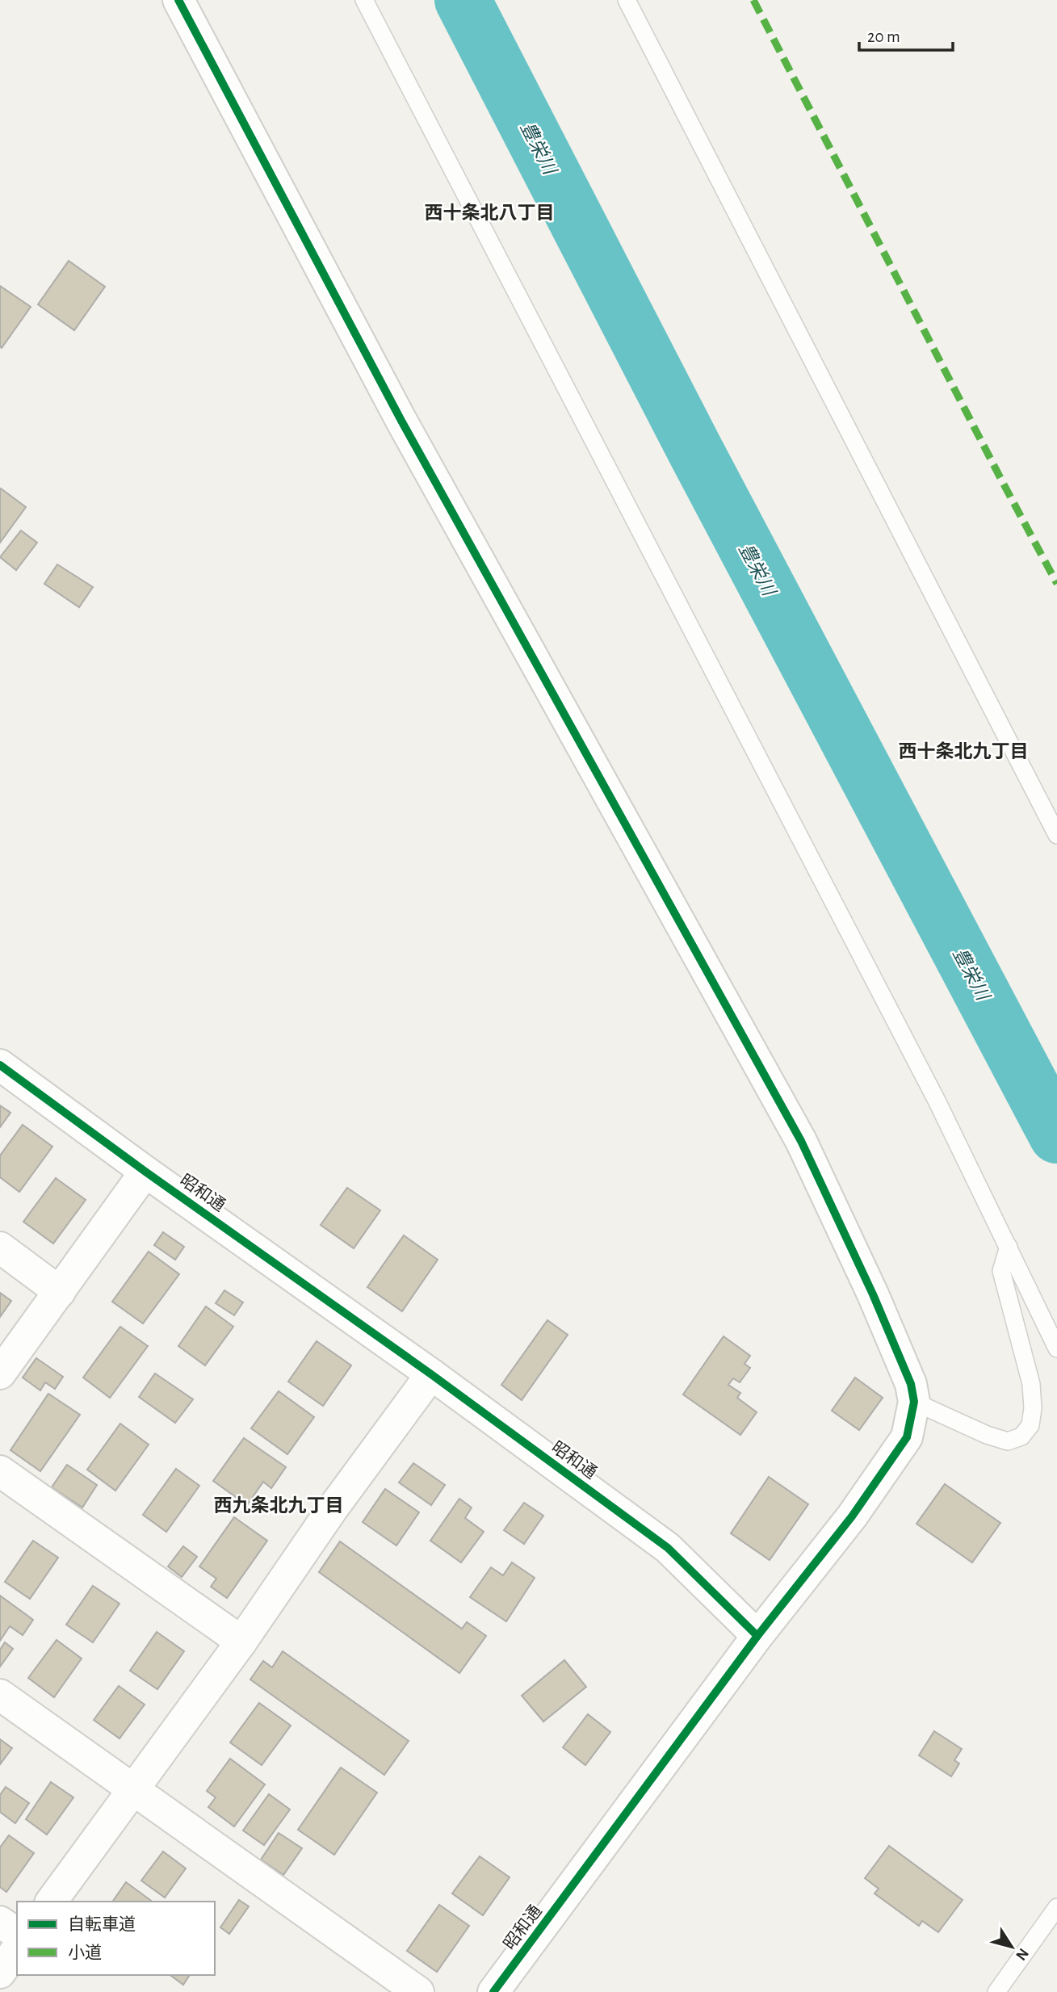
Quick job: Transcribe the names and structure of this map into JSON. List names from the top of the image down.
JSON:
{
  "streets": {
    "street": ["昭和通"]
  },
  "districts": ["西十条北八丁目", "西十条北九丁目", "西九条北九丁目"],
  "water": ["豊栄川"],
  "legend": ["自転車道", "小道"],
  "scale_bar": "20 m",
  "north": "bottom right"
}
